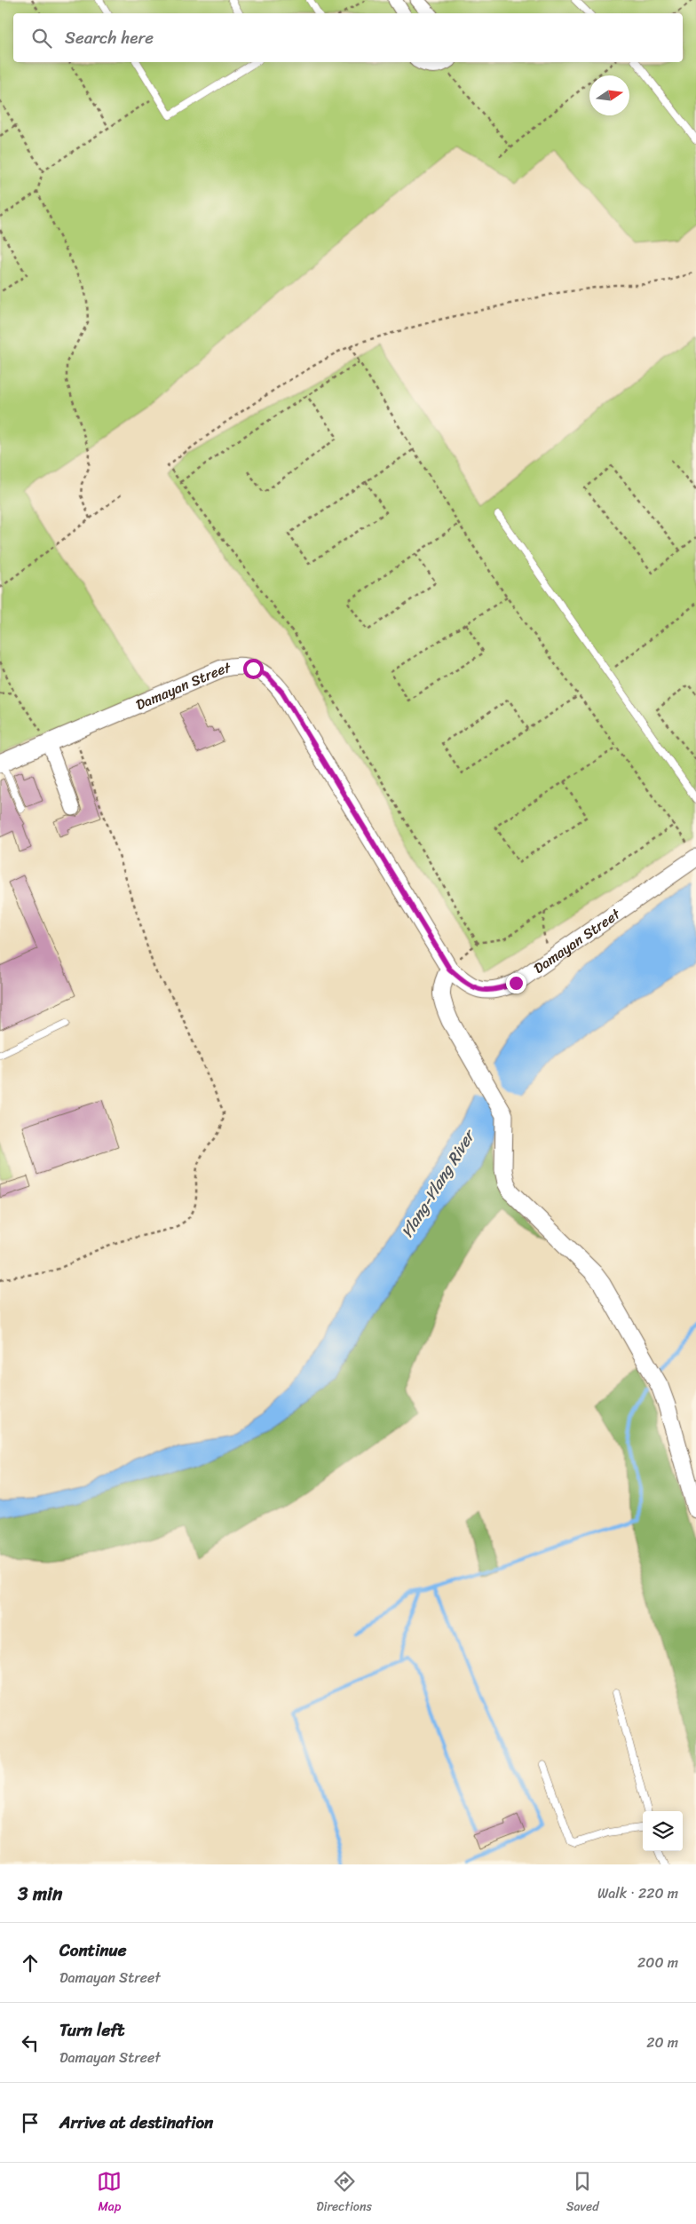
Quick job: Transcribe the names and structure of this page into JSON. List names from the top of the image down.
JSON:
{
  "streets": {
    "street": ["Damayan Street"]
  },
  "water": ["Ylang-Ylang River"],
  "north": "right",
  "page": {
    "search": "Search here",
    "heading": ["3 min", "Walk · 220 m"],
    "list": [
      ["Continue", "Damayan Street", "200 m"],
      ["Turn left", "Damayan Street", "20 m"],
      "Arrive at destination"
    ],
    "nav": ["Map", "Directions", "Saved"]
  }
}
